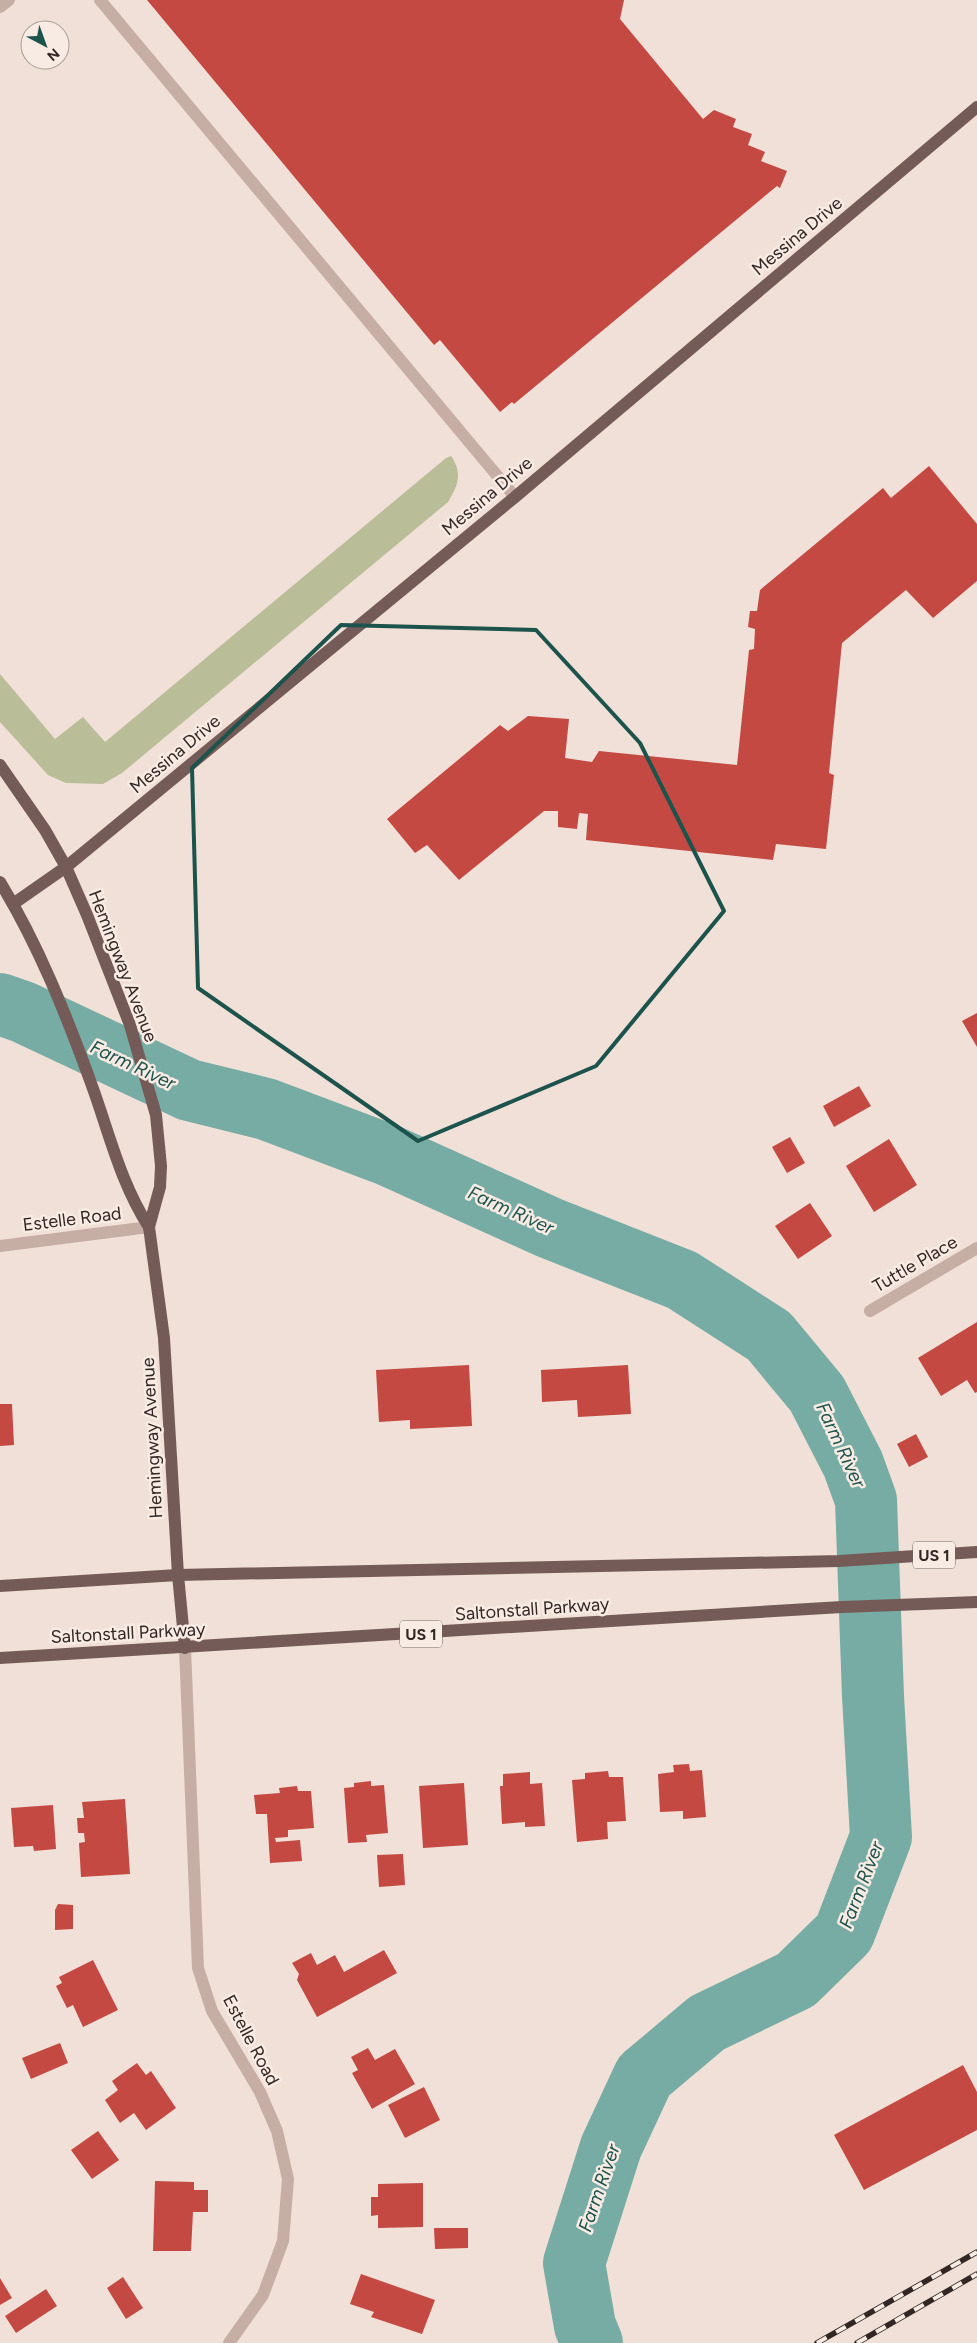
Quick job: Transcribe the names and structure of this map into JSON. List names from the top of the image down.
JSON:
{
  "streets": {
    "main road": [
      "Messina Drive",
      "Hemingway Avenue",
      "US 1",
      "Saltonstall Parkway"
    ],
    "street": ["Estelle Road", "Tuttle Place"]
  },
  "crossings": [
    ["Messina Drive", "Hemingway Avenue"],
    ["Hemingway Avenue", "Estelle Road"],
    ["Hemingway Avenue", "US 1"],
    ["Hemingway Avenue", "Saltonstall Parkway"],
    ["Estelle Road", "Saltonstall Parkway"]
  ],
  "water": ["Farm River"],
  "north": "bottom right"
}
